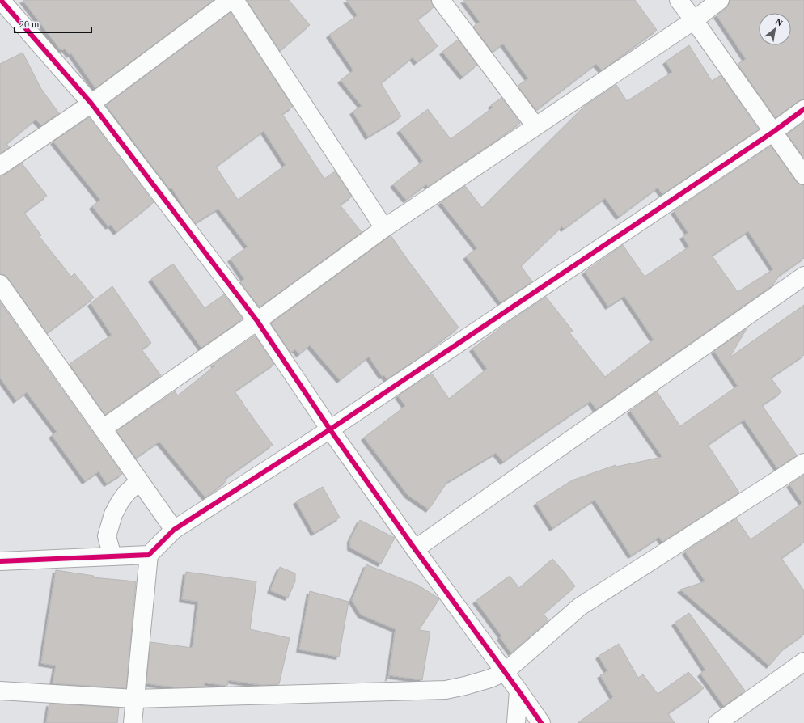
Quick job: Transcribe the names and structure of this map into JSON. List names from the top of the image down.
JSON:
{
  "scale_bar": "20 m",
  "north": "top right"
}
